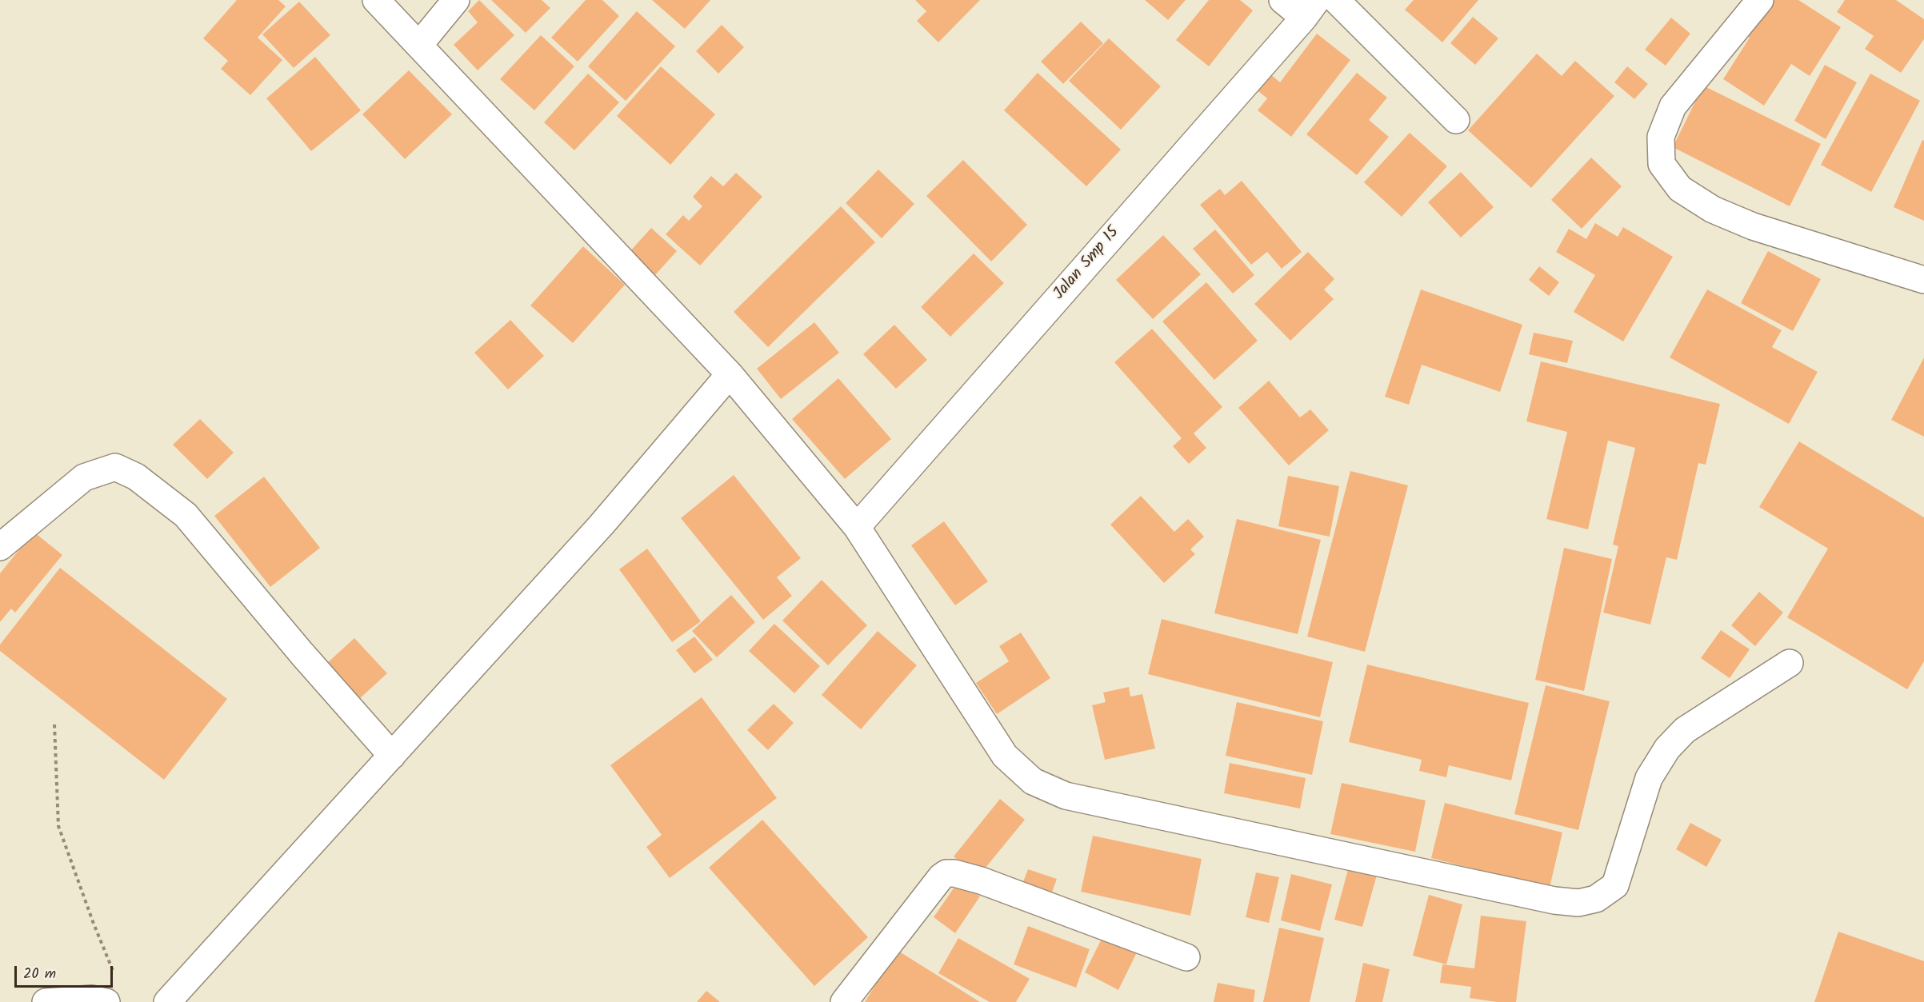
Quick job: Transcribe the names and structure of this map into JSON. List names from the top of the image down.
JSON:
{
  "streets": {
    "street": ["Jalan Smp 15"]
  },
  "scale_bar": "20 m"
}
